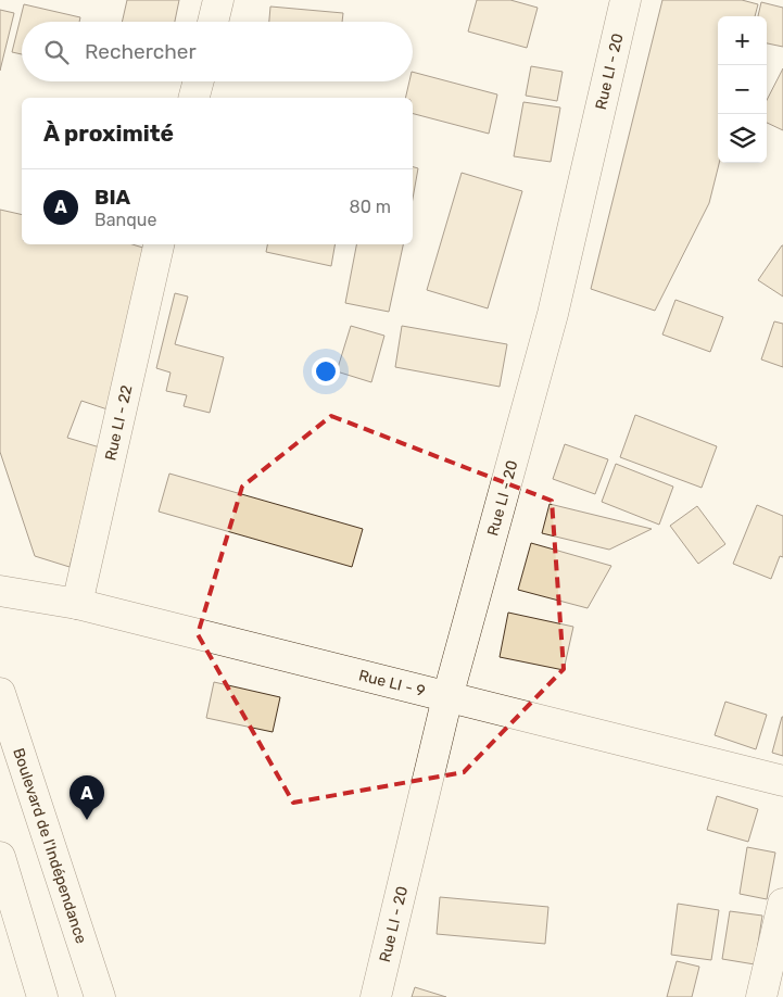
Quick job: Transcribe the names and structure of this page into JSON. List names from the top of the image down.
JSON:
{
  "streets": {
    "street": [
      "Rue LI - 20",
      "Rue LI - 22",
      "Rue LI - 9",
      "Boulevard de l'Indépendance"
    ]
  },
  "crossings": [
    ["Rue LI - 20", "Rue LI - 9"],
    ["Rue LI - 22", "Rue LI - 9"]
  ],
  "page": {
    "map_buttons": ["+", "−"],
    "search": "Rechercher",
    "heading": "À proximité",
    "list": [
      {
        "mark": "A",
        "name": "BIA",
        "note": "Banque",
        "value": "80 m"
      }
    ],
    "pins": "A"
  }
}
